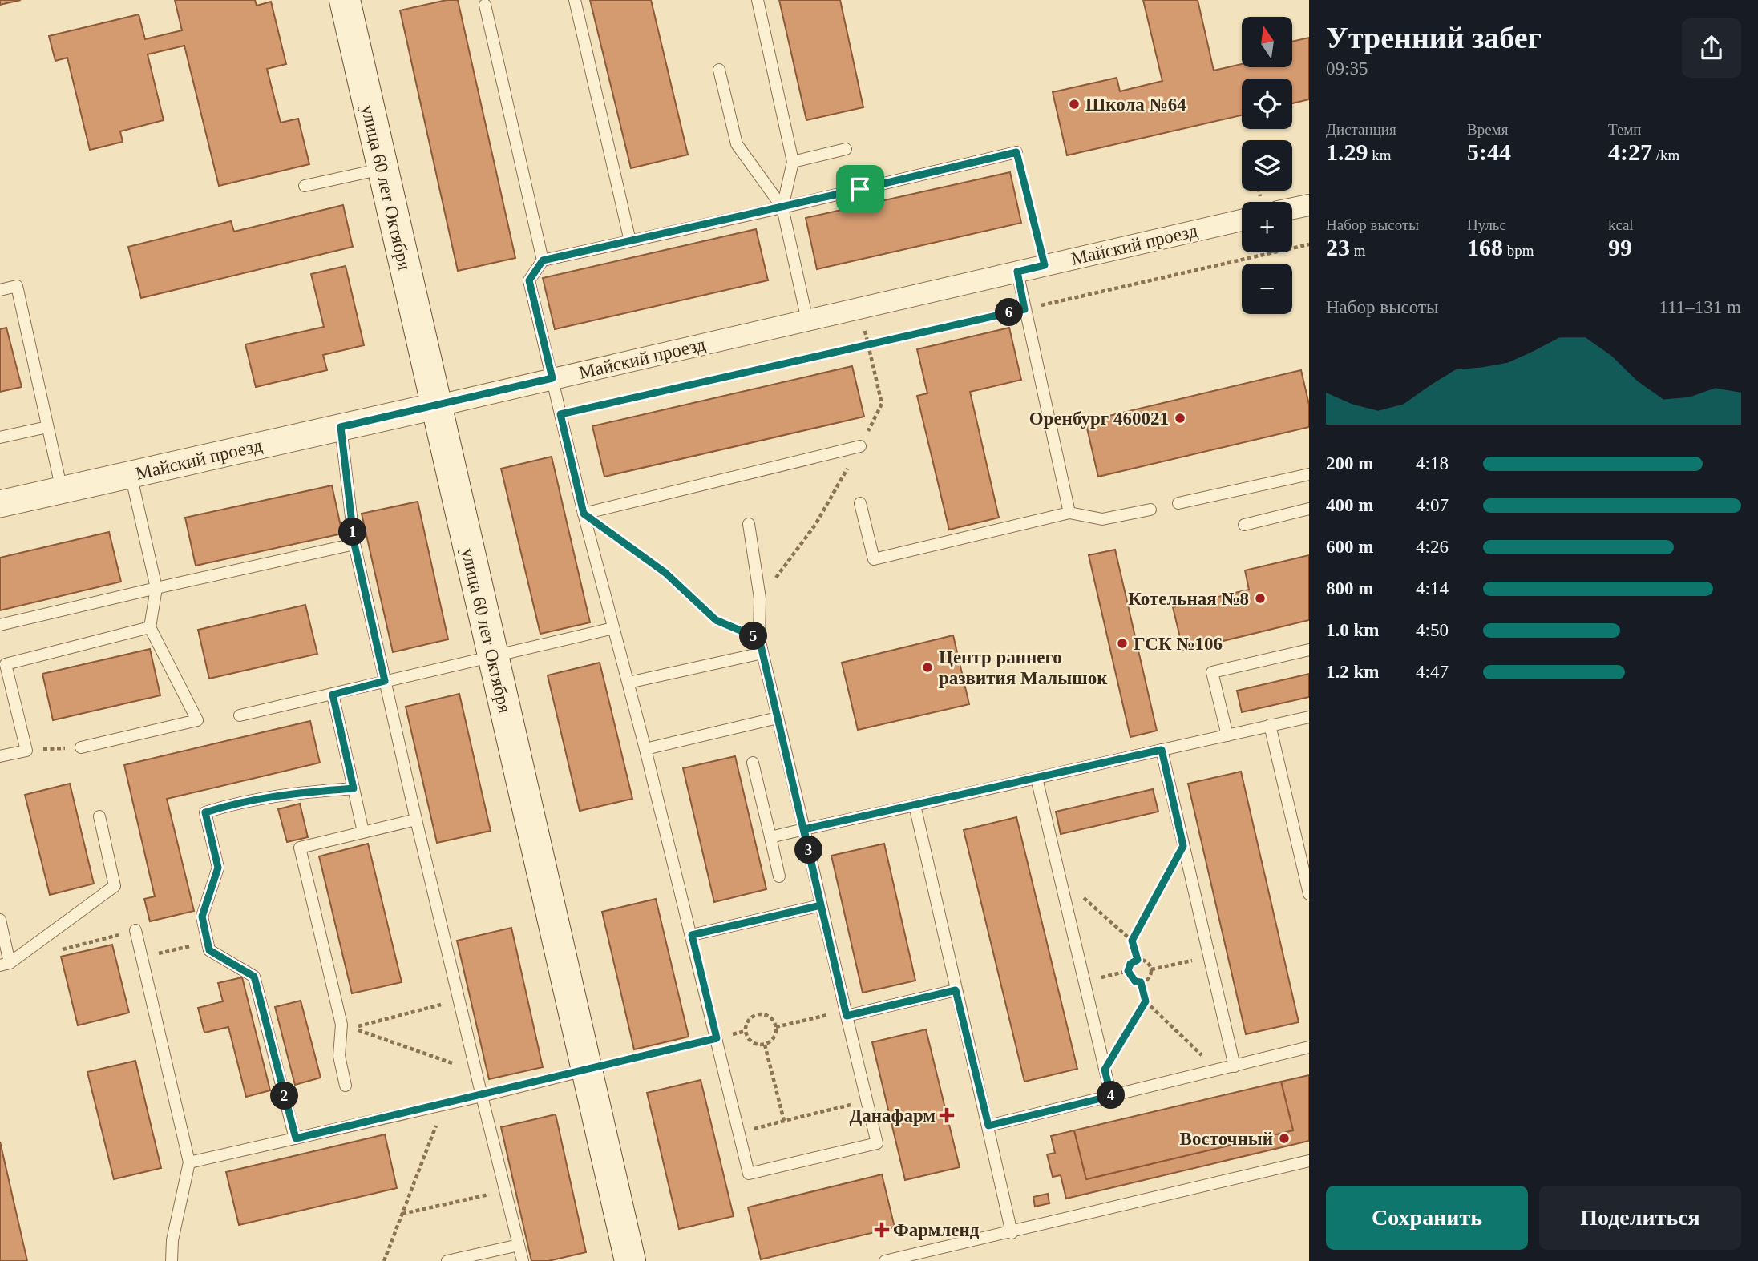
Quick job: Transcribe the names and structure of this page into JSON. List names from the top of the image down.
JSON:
{
  "streets": {
    "main road": ["улица 60 лет Октября"],
    "street": ["Майский проезд"]
  },
  "crossings": [
    ["улица 60 лет Октября", "Майский проезд"]
  ],
  "places": {
    "other": [
      "Школа №64",
      "Оренбург 460021",
      "Котельная №8",
      "ГСК №106",
      "Центр раннего развития Малышок",
      "Восточный"
    ],
    "health": ["Данафарм", "Фармленд"]
  },
  "north": "top",
  "page": {
    "heading": ["Утренний забег", "09:35"],
    "map_buttons": ["+", "−"],
    "stats": [
      ["Дистанция", "1.29 km"],
      ["Время", "5:44"],
      ["Темп", "4:27 /km"],
      ["Набор высоты", "23 m"],
      ["Пульс", "168 bpm"],
      ["kcal", "99"]
    ],
    "chart": ["Набор высоты", "111–131 m"],
    "pins": [
      "6",
      "1",
      "5",
      "3",
      "4",
      "2"
    ],
    "list": [
      {
        "name": "200 m",
        "note": "4:18"
      },
      {
        "name": "400 m",
        "note": "4:07"
      },
      {
        "name": "600 m",
        "note": "4:26"
      },
      {
        "name": "800 m",
        "note": "4:14"
      },
      {
        "name": "1.0 km",
        "note": "4:50"
      },
      {
        "name": "1.2 km",
        "note": "4:47"
      }
    ],
    "buttons": ["Сохранить", "Поделиться"]
  }
}
